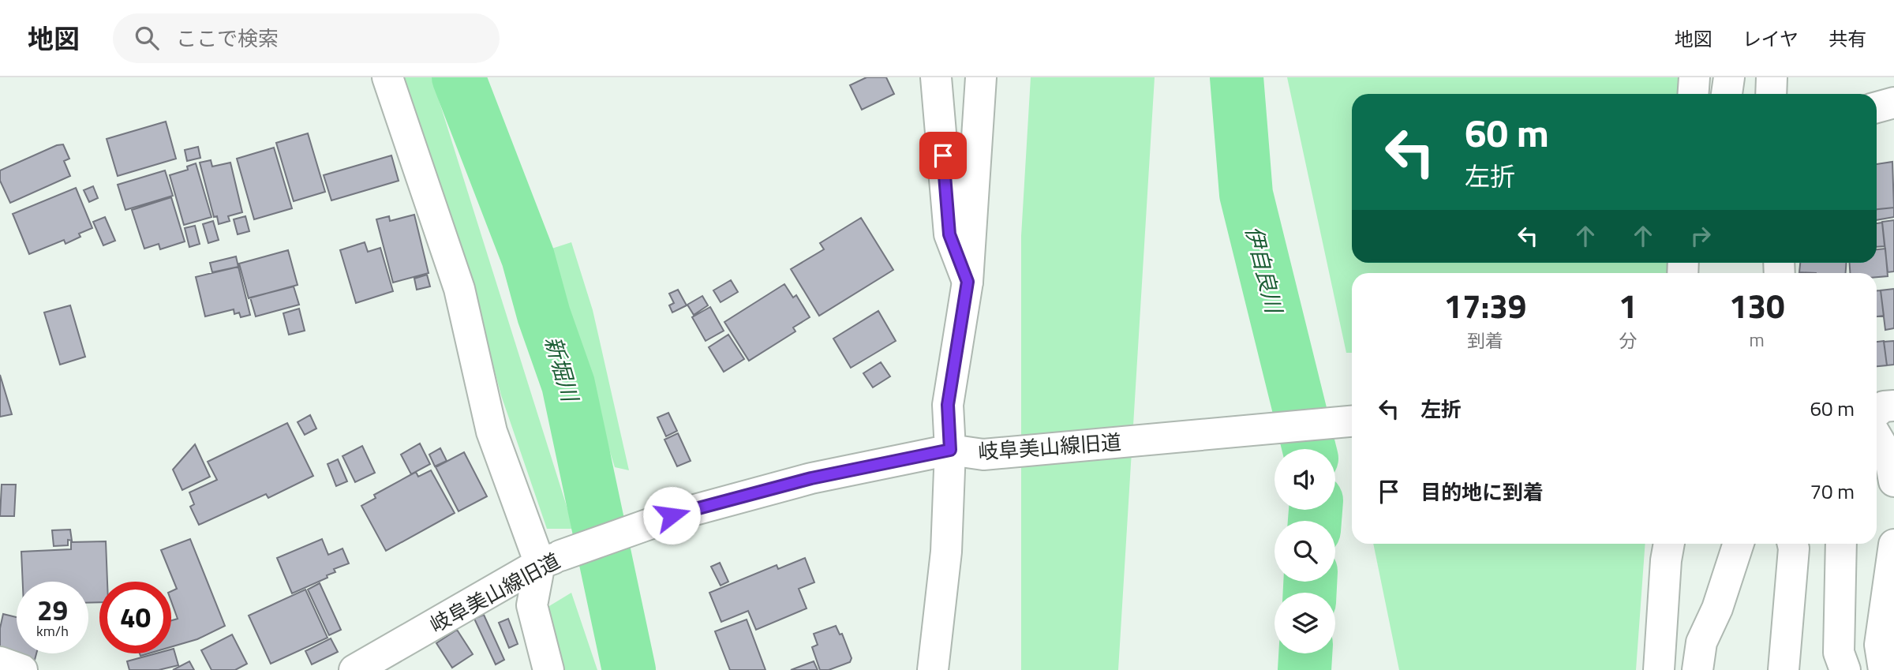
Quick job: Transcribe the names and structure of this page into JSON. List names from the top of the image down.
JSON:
{
  "streets": {
    "street": ["岐阜美山線旧道"]
  },
  "water": ["伊自良川", "新堀川"],
  "page": {
    "header": "地図",
    "search": "ここで検索",
    "nav": ["地図", "レイヤ", "共有"],
    "turn": ["60 m", "左折"],
    "eta": [
      "17:39",
      "到着",
      "1",
      "分",
      "130",
      "m"
    ],
    "list": [
      {
        "name": "左折",
        "value": "60 m"
      },
      {
        "name": "目的地に到着",
        "value": "70 m"
      }
    ],
    "speed": "29 km/h",
    "limit": "40"
  }
}
